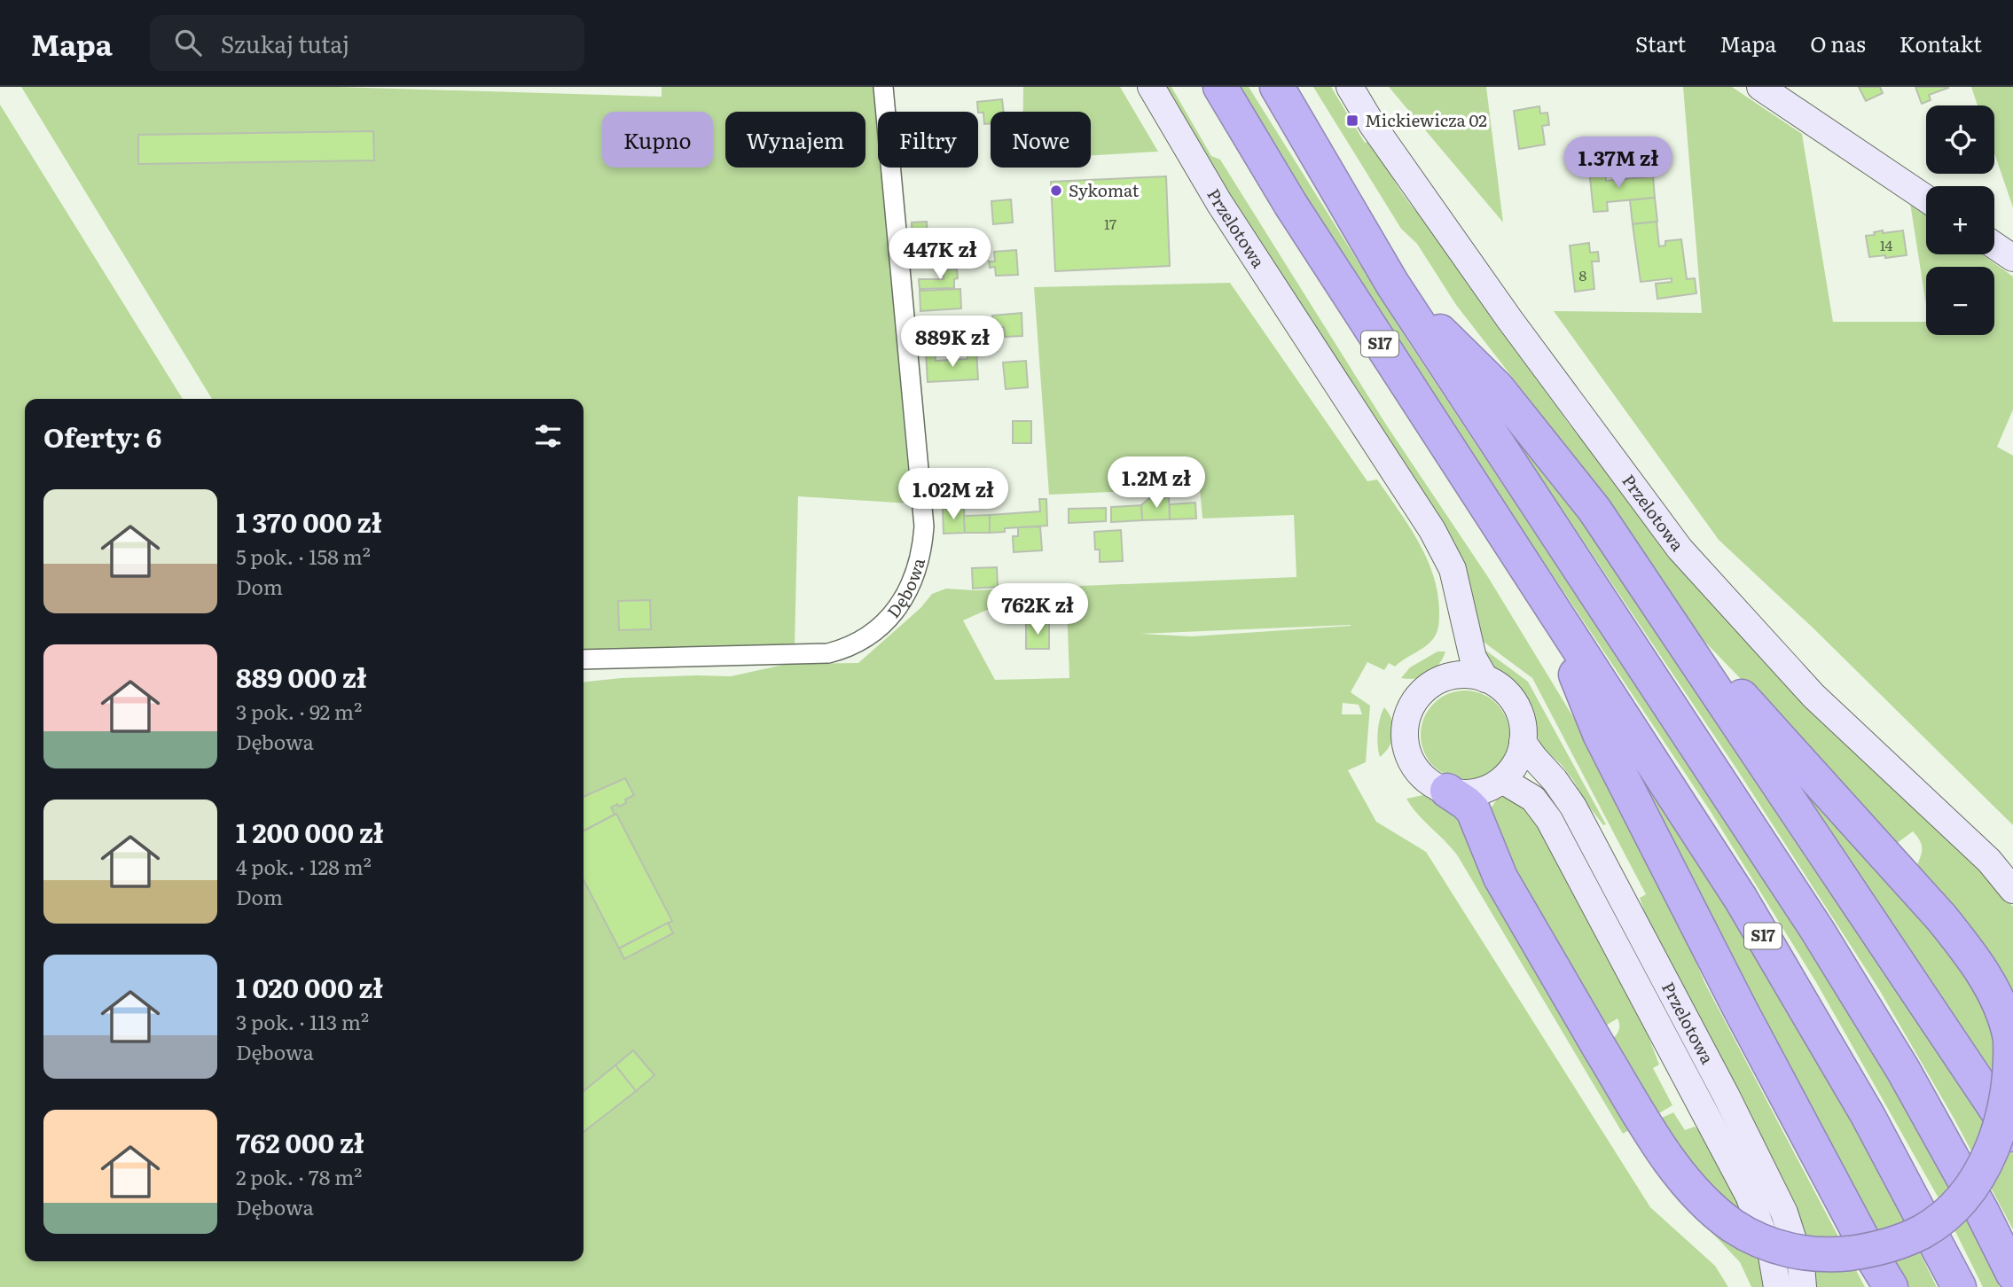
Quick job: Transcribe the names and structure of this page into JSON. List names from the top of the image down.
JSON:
{
  "streets": {
    "highway": ["S17"],
    "street": ["Przelotowa", "Dębowa"]
  },
  "places": {
    "transit": ["Mickiewicza 02"],
    "other": ["Sykomat"]
  },
  "house_numbers": ["17", "14", "8"],
  "page": {
    "header": "Mapa",
    "search": "Szukaj tutaj",
    "nav": [
      "Start",
      "Mapa",
      "O nas",
      "Kontakt"
    ],
    "map_buttons": ["+", "−"],
    "chip": [
      "Kupno",
      "Wynajem",
      "Filtry",
      "Nowe"
    ],
    "price": [
      "1.37M zł",
      "447K zł",
      "889K zł",
      "1.2M zł",
      "1.02M zł",
      "762K zł"
    ],
    "heading": "Oferty: 6",
    "list": [
      {
        "name": "1 370 000 zł",
        "note": "5 pok. · 158 m² · Dom"
      },
      {
        "name": "889 000 zł",
        "note": "3 pok. · 92 m² · Dębowa"
      },
      {
        "name": "1 200 000 zł",
        "note": "4 pok. · 128 m² · Dom"
      },
      {
        "name": "1 020 000 zł",
        "note": "3 pok. · 113 m² · Dębowa"
      },
      {
        "name": "762 000 zł",
        "note": "2 pok. · 78 m² · Dębowa"
      }
    ]
  }
}
